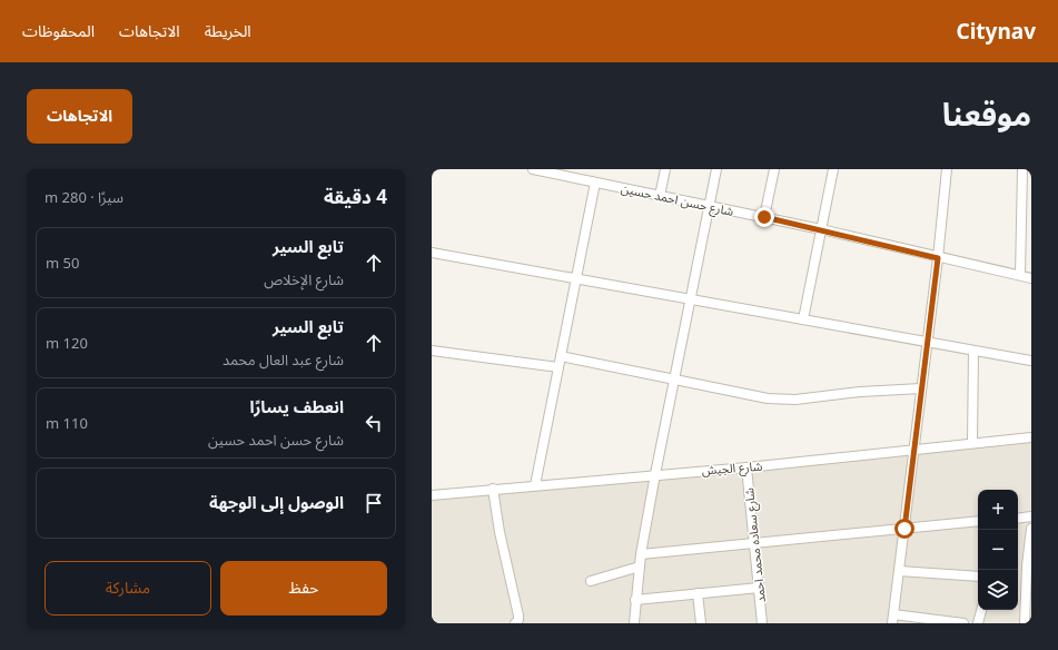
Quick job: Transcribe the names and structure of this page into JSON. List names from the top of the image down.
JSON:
{
  "streets": {
    "street": ["شارع حسن احمد حسين", "شارع الجيش", "شارع سعاده محمد احمد"]
  },
  "crossings": [
    ["شارع الجيش", "شارع سعاده محمد احمد"]
  ],
  "page": {
    "header": "Citynav",
    "nav": ["الخريطة", "الاتجاهات", "المحفوظات"],
    "title": "موقعنا",
    "buttons": [
      "الاتجاهات",
      ["حفظ", "مشاركة"]
    ],
    "heading": ["4 دقيقة", "سيرًا · 280 m"],
    "list": [
      ["تابع السير", "شارع الإخلاص", "50 m"],
      ["تابع السير", "شارع عبد العال محمد", "120 m"],
      ["انعطف يسارًا", "شارع حسن احمد حسين", "110 m"],
      "الوصول إلى الوجهة"
    ],
    "map_buttons": ["+", "−"]
  }
}
